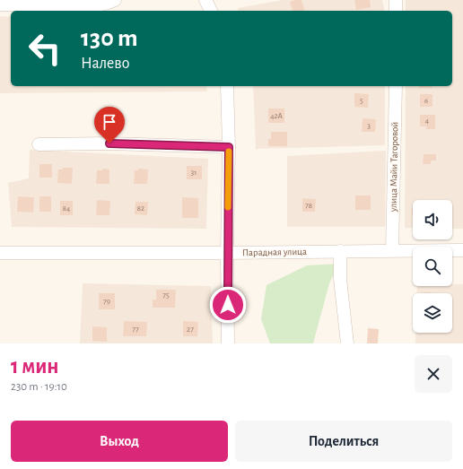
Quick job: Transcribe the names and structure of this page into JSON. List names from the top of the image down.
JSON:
{
  "streets": {
    "street": ["улица Майи Тагоровой", "Парадная улица"]
  },
  "crossings": [
    ["улица Майи Тагоровой", "Парадная улица"]
  ],
  "house_numbers": [
    "5",
    "6",
    "42А",
    "4",
    "3",
    "31",
    "78",
    "84",
    "82",
    "75",
    "79",
    "77",
    "27"
  ],
  "page": {
    "turn": ["130 m", "Налево"],
    "heading": ["1 мин", "230 m · 19:10"],
    "buttons": ["Выход", "Поделиться"]
  }
}
